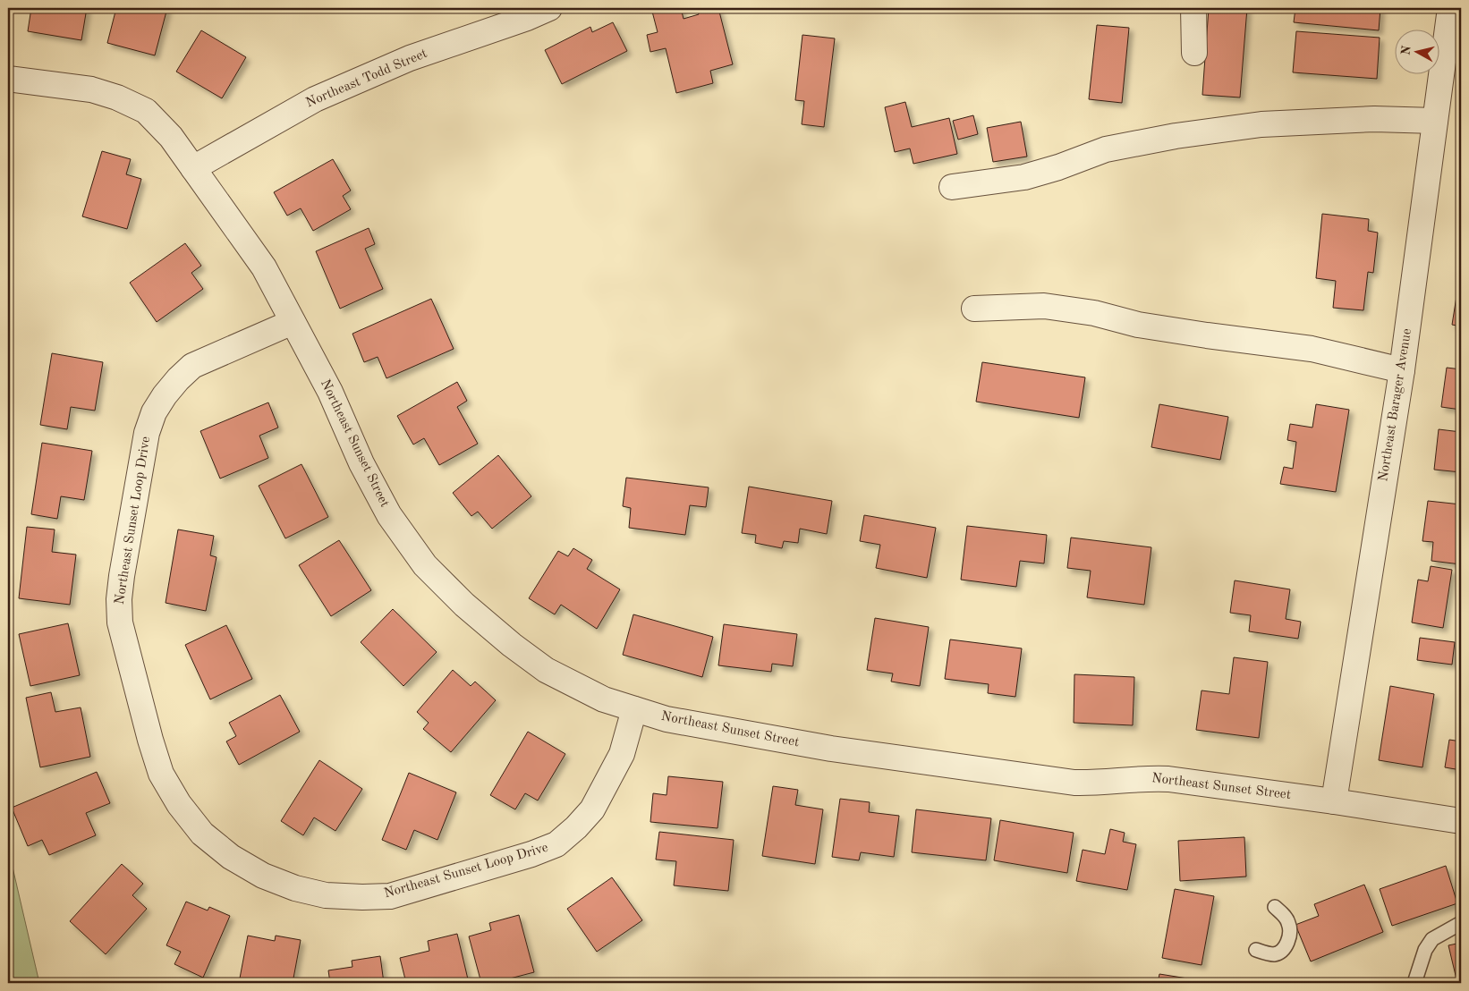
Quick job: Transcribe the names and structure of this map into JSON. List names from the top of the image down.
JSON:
{
  "streets": {
    "street": [
      "Northeast Todd Street",
      "Northeast Barager Avenue",
      "Northeast Sunset Street",
      "Northeast Sunset Loop Drive"
    ]
  },
  "crossings": [
    ["Northeast Todd Street", "Northeast Sunset Street"],
    ["Northeast Barager Avenue", "Northeast Sunset Street"],
    ["Northeast Sunset Street", "Northeast Sunset Loop Drive"]
  ],
  "north": "left"
}
